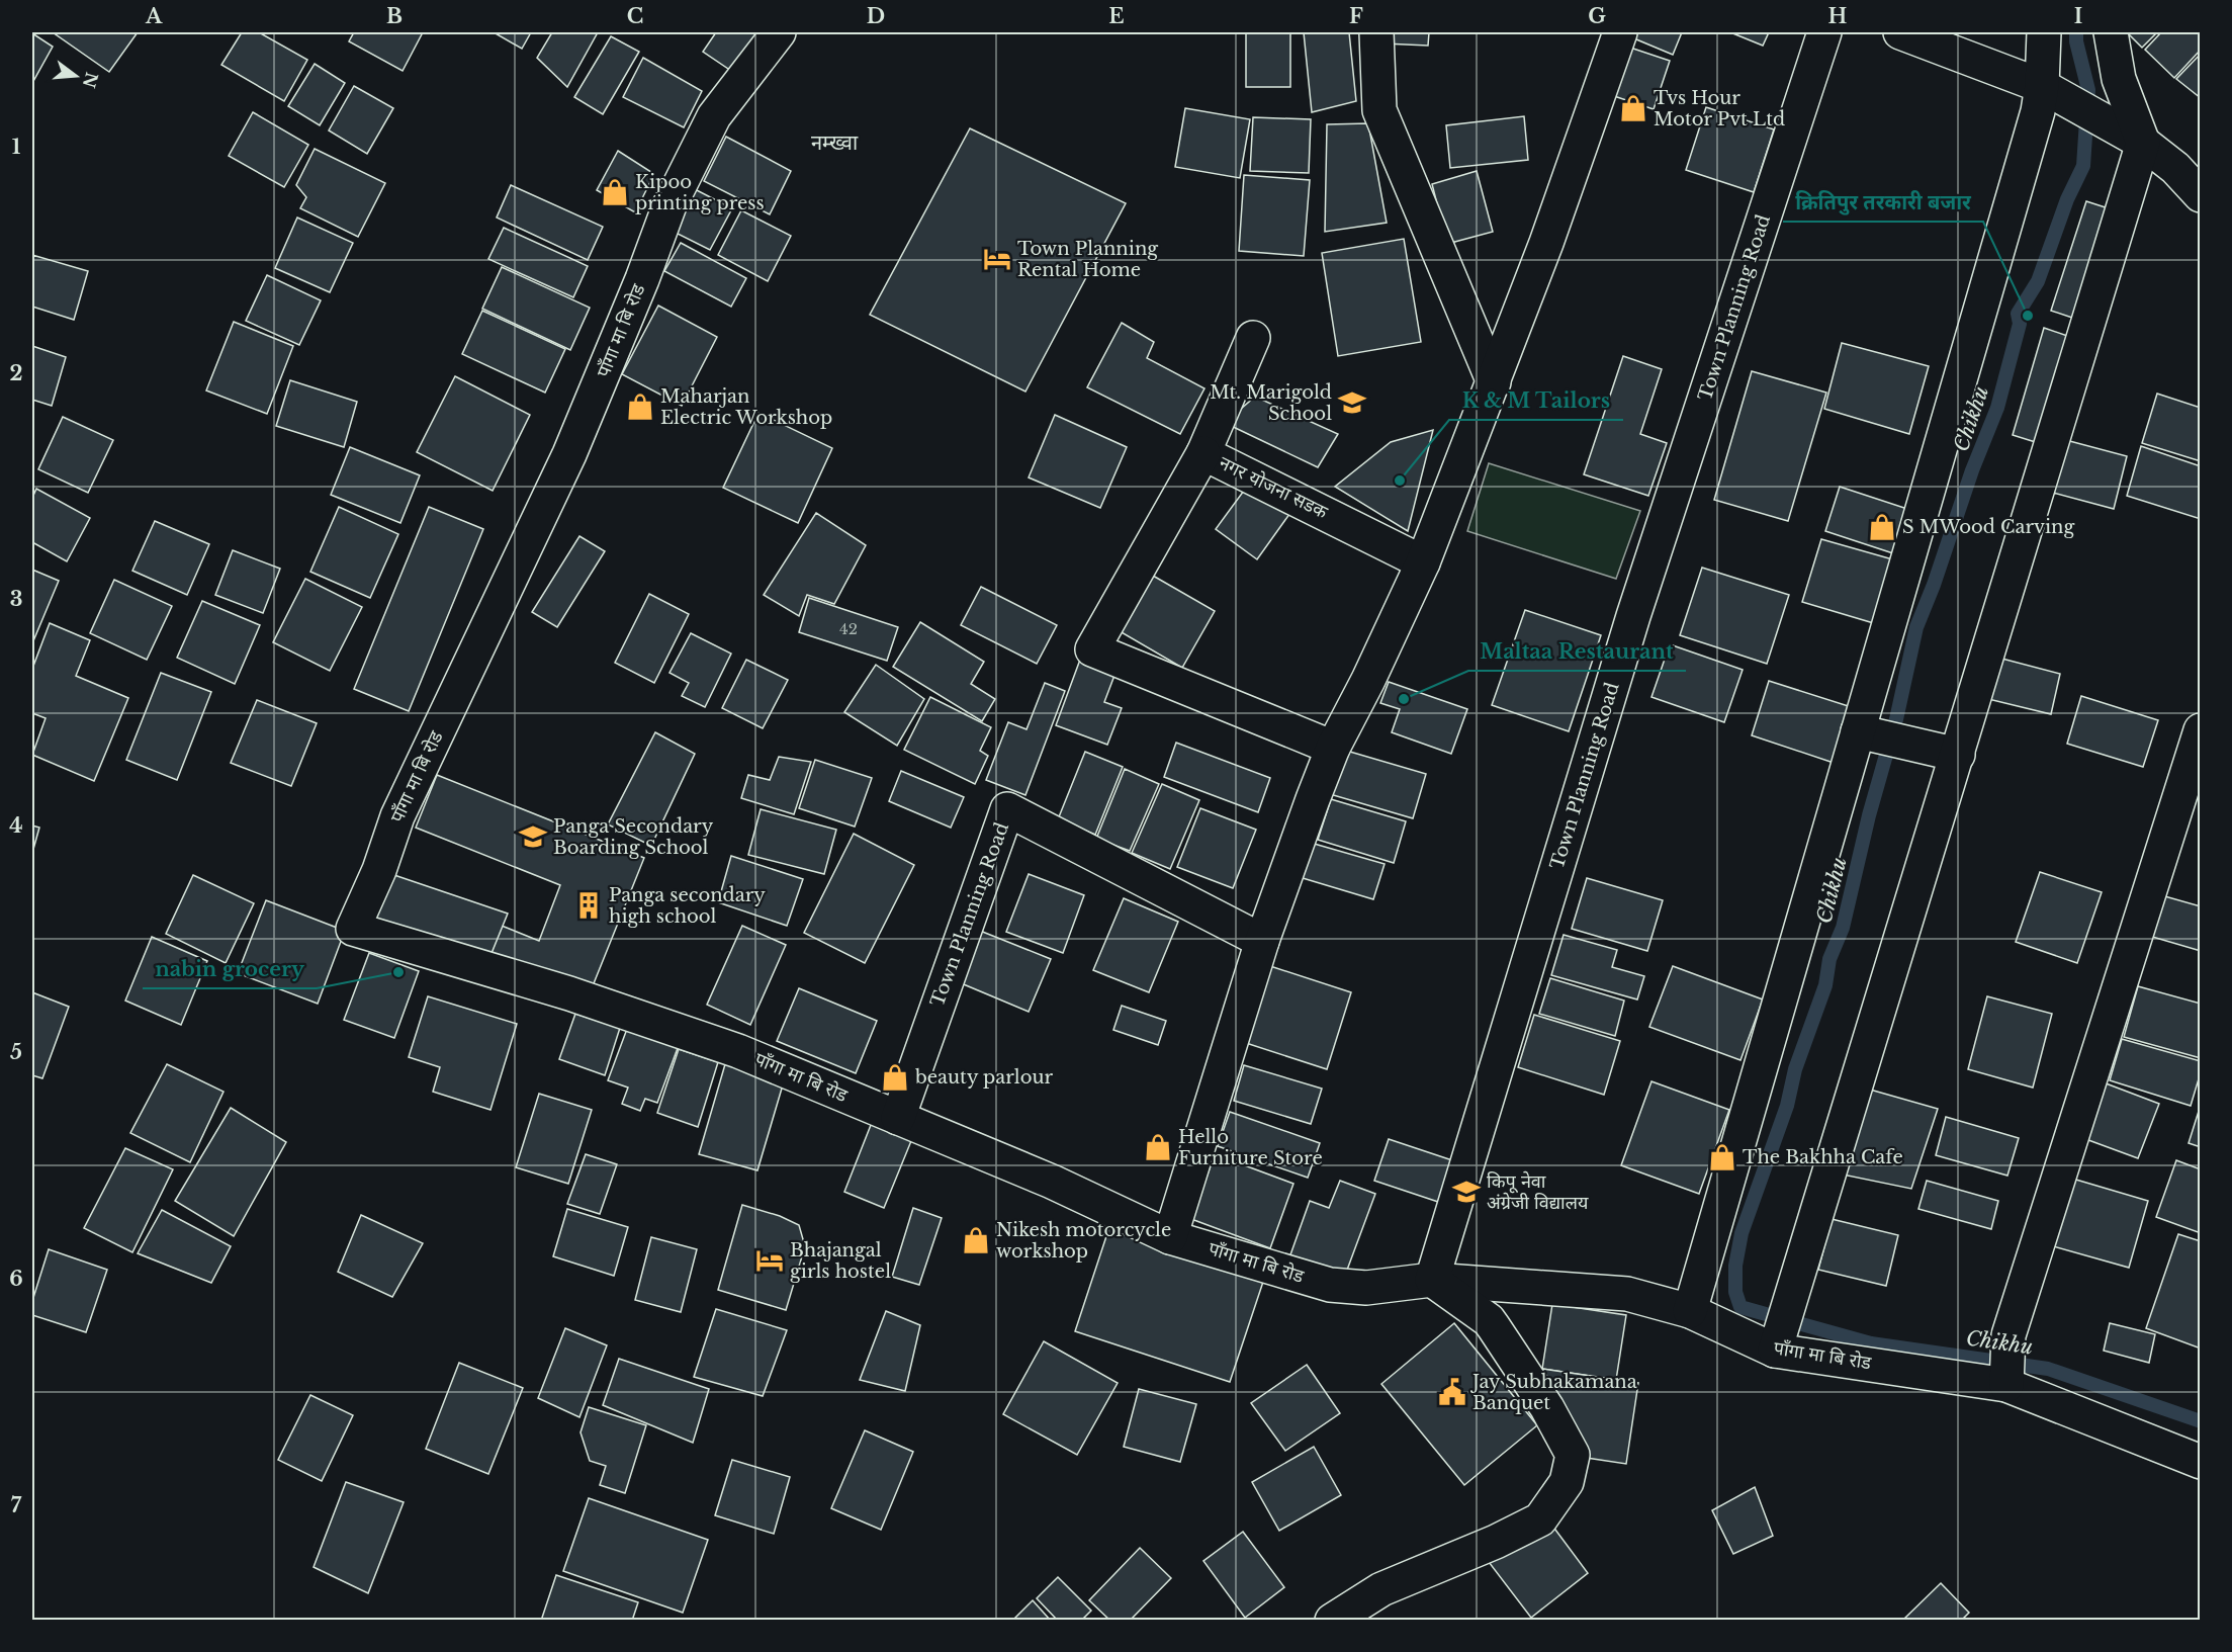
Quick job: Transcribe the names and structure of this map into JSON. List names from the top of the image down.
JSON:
{
  "streets": {
    "street": ["Town Planning Road", "पाँगा मा बि रोड", "नगर योजना सडक"]
  },
  "crossings": [
    ["Town Planning Road", "पाँगा मा बि रोड"]
  ],
  "districts": ["नम्ख्वा"],
  "water": ["Chikhu"],
  "places": {
    "shop": [
      "Tvs Hour Motor Pvt Ltd",
      "Kipoo printing press",
      "Maharjan Electric Workshop",
      "S MWood Carving",
      "beauty parlour",
      "Hello Furniture Store",
      "The Bakhha Cafe",
      "Nikesh motorcycle workshop"
    ],
    "hotel": ["Town Planning Rental Home", "Bhajangal girls hostel"],
    "other": [
      "क्रितिपुर तरकारी बजार",
      "K & M Tailors",
      "Maltaa Restaurant",
      "nabin grocery"
    ],
    "school or university": ["Mt. Marigold School", "Panga Secondary Boarding School", "किपू नेवा अंग्रेजी विद्यालय"],
    "building": ["Panga secondary high school"],
    "public building": ["Jay Subhakamana Banquet"]
  },
  "house_numbers": ["42"],
  "north": "right",
  "grid": {
    "columns": [
      "A",
      "B",
      "C",
      "D",
      "E",
      "F",
      "G",
      "H",
      "I"
    ],
    "rows": [
      "1",
      "2",
      "3",
      "4",
      "5",
      "6",
      "7"
    ]
  }
}
